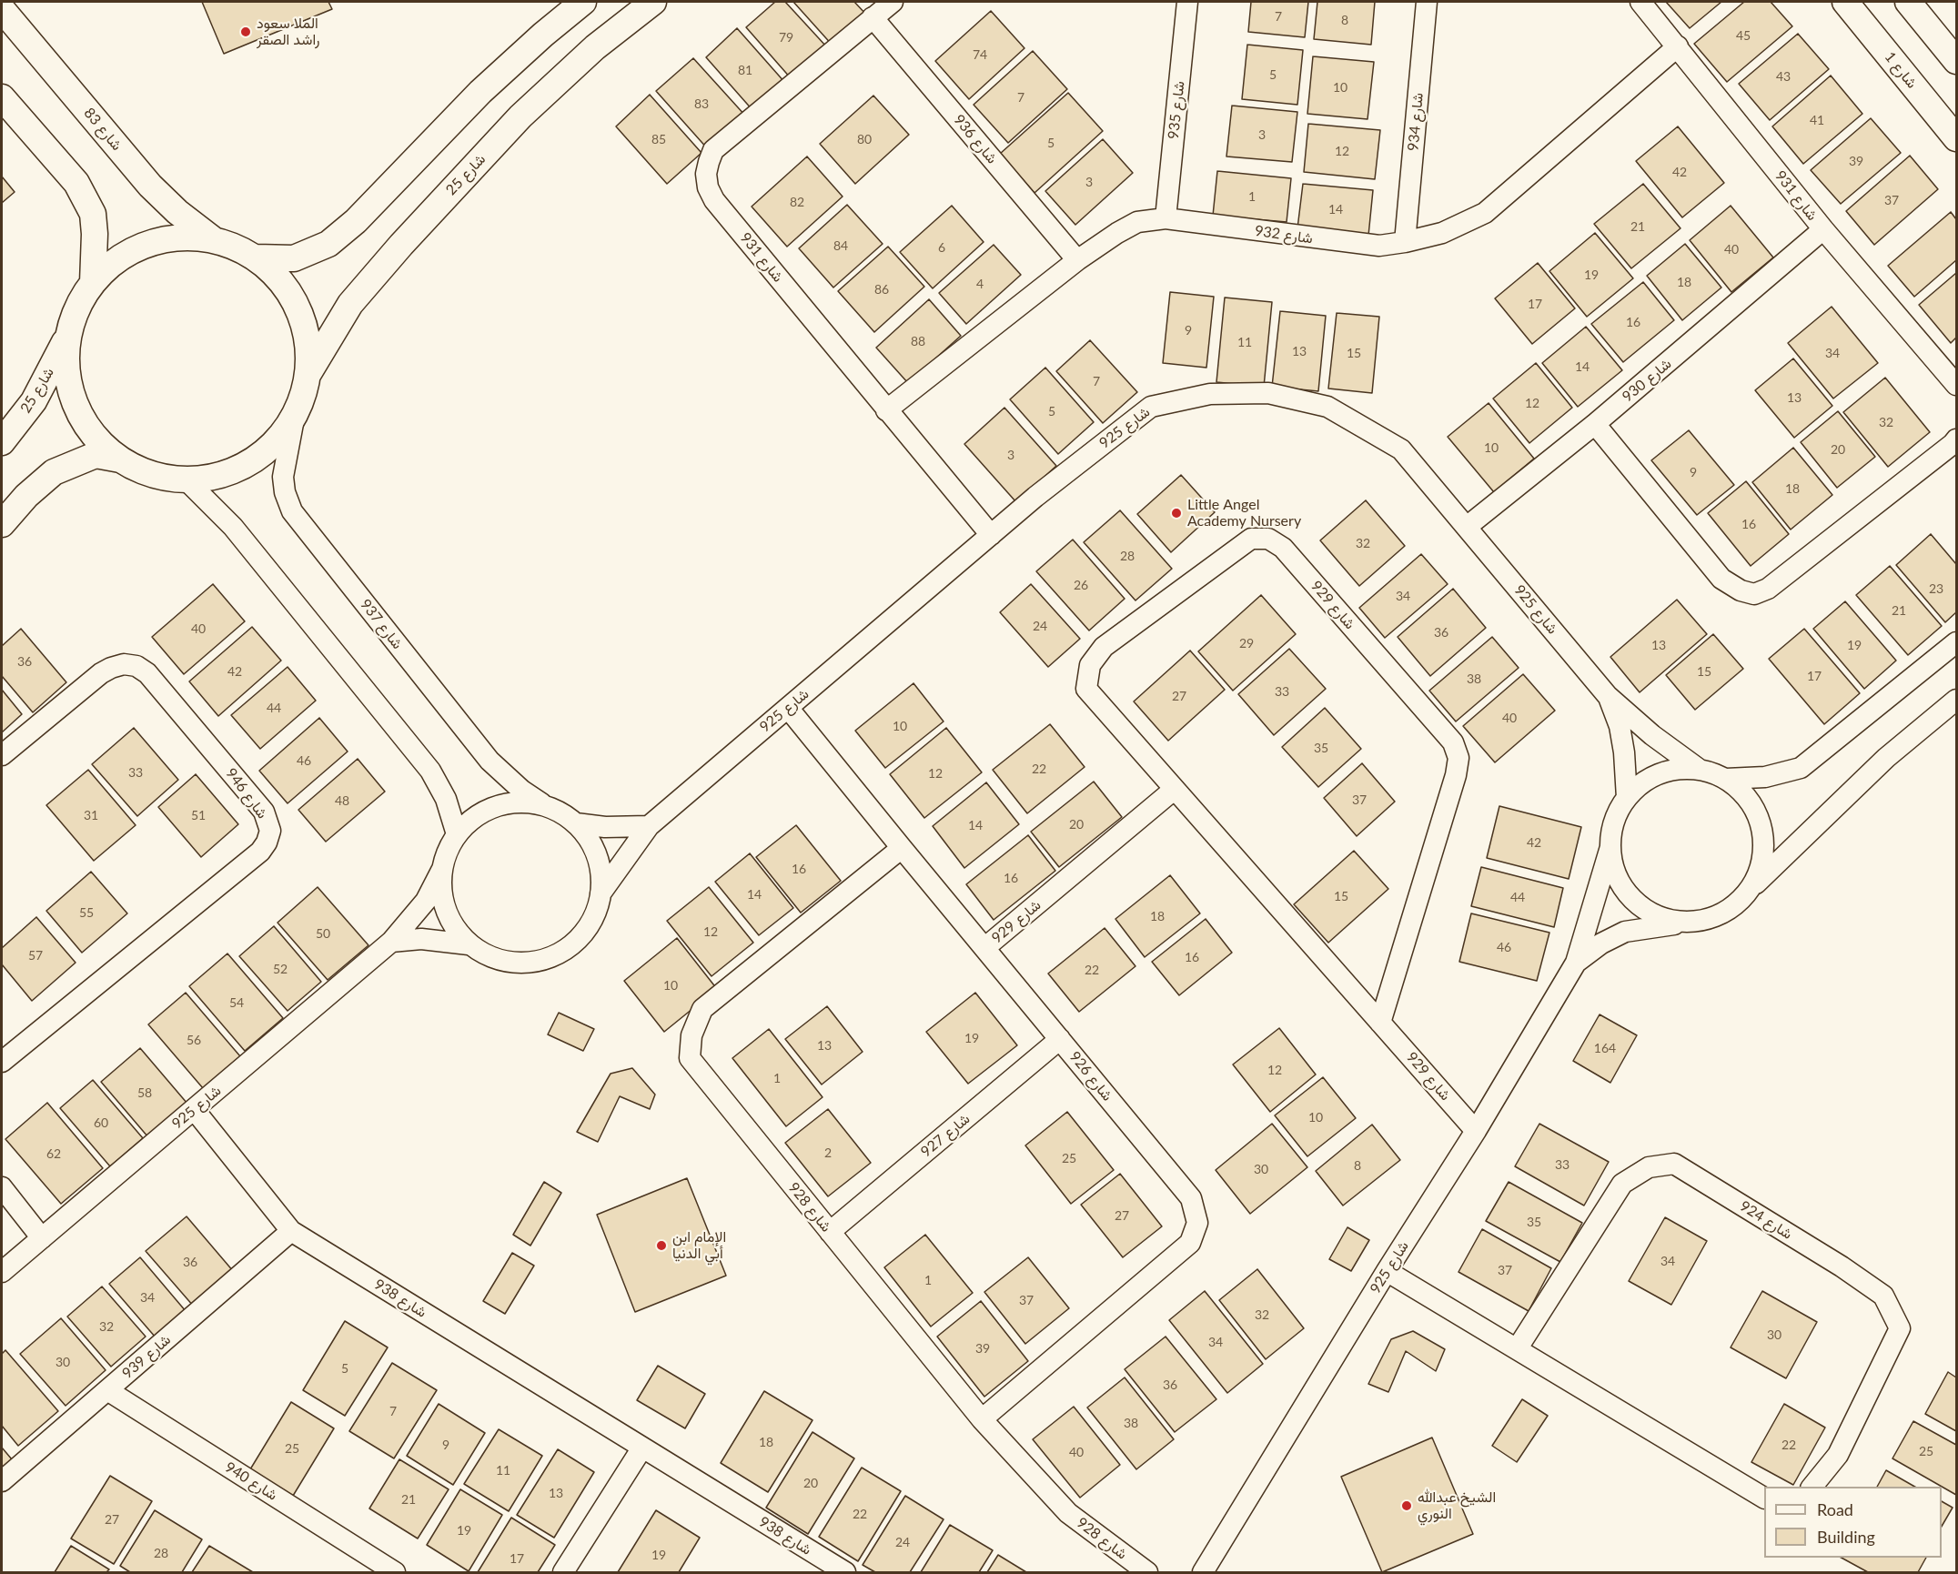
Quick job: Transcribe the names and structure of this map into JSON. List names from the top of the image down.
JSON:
{
  "streets": {
    "street": [
      "شارع 1",
      "شارع 935",
      "شارع 934",
      "شارع 83",
      "شارع 936",
      "شارع 25",
      "شارع 931",
      "شارع 932",
      "شارع 930",
      "شارع 925",
      "شارع 929",
      "شارع 937",
      "شارع 946",
      "شارع 926",
      "شارع 927",
      "شارع 928",
      "شارع 924",
      "شارع 938",
      "شارع 939",
      "شارع 940"
    ]
  },
  "crossings": [
    ["شارع 935", "شارع 932"],
    ["شارع 934", "شارع 932"],
    ["شارع 936", "شارع 931"],
    ["شارع 936", "شارع 932"],
    ["شارع 931", "شارع 932"],
    ["شارع 931", "شارع 930"],
    ["شارع 931", "شارع 925"],
    ["شارع 930", "شارع 925"],
    ["شارع 925", "شارع 929"],
    ["شارع 925", "شارع 937"],
    ["شارع 925", "شارع 926"],
    ["شارع 925", "شارع 938"],
    ["شارع 929", "شارع 926"],
    ["شارع 926", "شارع 927"],
    ["شارع 926", "شارع 928"],
    ["شارع 927", "شارع 928"],
    ["شارع 938", "شارع 939"],
    ["شارع 939", "شارع 940"]
  ],
  "places": [
    "الملا سعود راشد الصقر",
    "Little Angel Academy Nursery",
    "الإمام ابن أبي الدنيا",
    "الشيخ عبدالله النوري"
  ],
  "house_numbers": [
    "7",
    "8",
    "45",
    "79",
    "74",
    "81",
    "5",
    "43",
    "10",
    "7",
    "83",
    "41",
    "3",
    "85",
    "80",
    "5",
    "12",
    "39",
    "42",
    "3",
    "1",
    "37",
    "82",
    "14",
    "21",
    "84",
    "6",
    "40",
    "19",
    "18",
    "4",
    "86",
    "17",
    "16",
    "9",
    "88",
    "11",
    "13",
    "15",
    "34",
    "14",
    "7",
    "13",
    "12",
    "5",
    "32",
    "10",
    "20",
    "3",
    "9",
    "18",
    "16",
    "32",
    "28",
    "26",
    "23",
    "34",
    "21",
    "24",
    "40",
    "36",
    "29",
    "13",
    "19",
    "36",
    "42",
    "15",
    "17",
    "38",
    "33",
    "27",
    "44",
    "40",
    "10",
    "35",
    "46",
    "22",
    "33",
    "12",
    "37",
    "48",
    "31",
    "51",
    "20",
    "14",
    "42",
    "16",
    "16",
    "14",
    "15",
    "44",
    "55",
    "18",
    "12",
    "50",
    "46",
    "57",
    "16",
    "52",
    "22",
    "10",
    "54",
    "19",
    "56",
    "13",
    "164",
    "12",
    "1",
    "58",
    "10",
    "60",
    "2",
    "62",
    "25",
    "33",
    "8",
    "30",
    "27",
    "35",
    "34",
    "36",
    "37",
    "1",
    "34",
    "37",
    "32",
    "32",
    "30",
    "34",
    "39",
    "30",
    "5",
    "36",
    "7",
    "38",
    "18",
    "9",
    "22",
    "25",
    "25",
    "40",
    "11",
    "20",
    "13",
    "21",
    "22",
    "27",
    "19",
    "24",
    "28",
    "19",
    "17"
  ],
  "legend": ["Road", "Building"]
}
